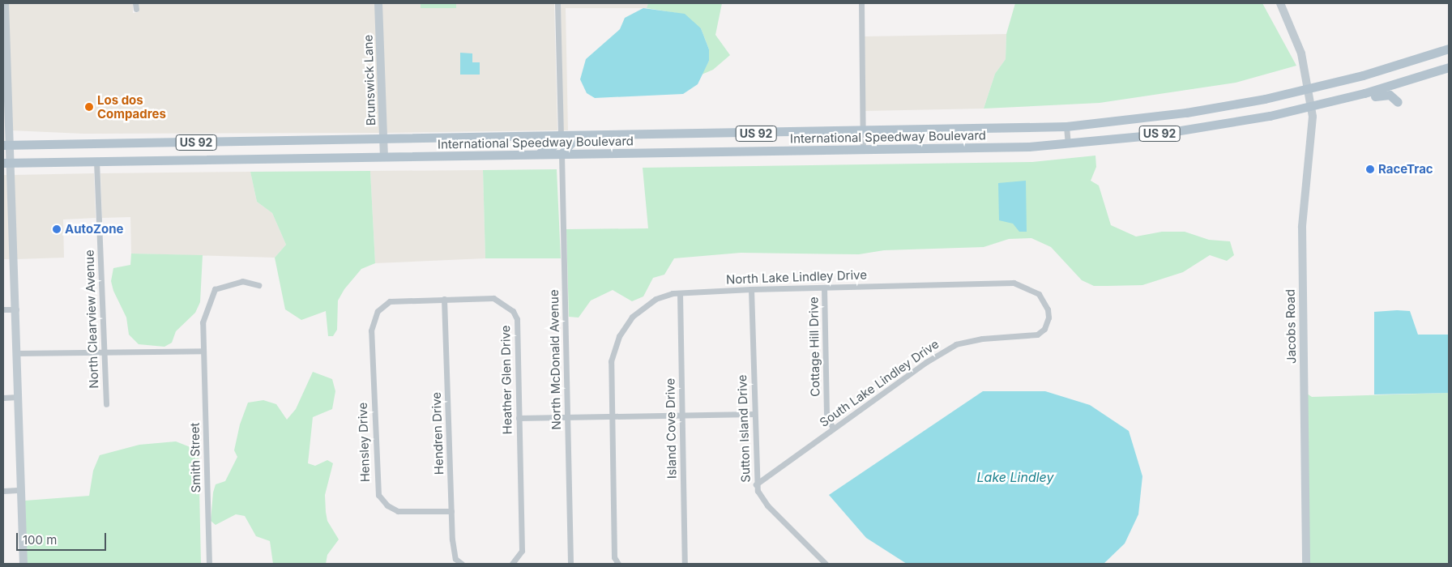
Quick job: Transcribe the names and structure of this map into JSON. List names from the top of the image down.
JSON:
{
  "streets": {
    "main road": ["US 92", "International Speedway Boulevard"],
    "street": [
      "Brunswick Lane",
      "North Lake Lindley Drive",
      "North Clearview Avenue",
      "Jacobs Road",
      "Cottage Hill Drive",
      "North McDonald Avenue",
      "Heather Glen Drive",
      "South Lake Lindley Drive",
      "Island Cove Drive",
      "Sutton Island Drive",
      "Hendren Drive",
      "Hensley Drive",
      "Smith Street"
    ]
  },
  "crossings": [
    ["Brunswick Lane", "International Speedway Boulevard"],
    ["International Speedway Boulevard", "North Clearview Avenue"],
    ["International Speedway Boulevard", "Jacobs Road"],
    ["International Speedway Boulevard", "North McDonald Avenue"],
    ["North Lake Lindley Drive", "Cottage Hill Drive"],
    ["North Lake Lindley Drive", "South Lake Lindley Drive"],
    ["North Lake Lindley Drive", "Island Cove Drive"],
    ["North Lake Lindley Drive", "Sutton Island Drive"],
    ["Cottage Hill Drive", "South Lake Lindley Drive"],
    ["Heather Glen Drive", "Hendren Drive"],
    ["Heather Glen Drive", "Hensley Drive"],
    ["South Lake Lindley Drive", "Sutton Island Drive"],
    ["Hendren Drive", "Hensley Drive"]
  ],
  "water": ["Lake Lindley"],
  "places": ["Los dos Compadres", "RaceTrac", "AutoZone"],
  "scale_bar": "100 m"
}
